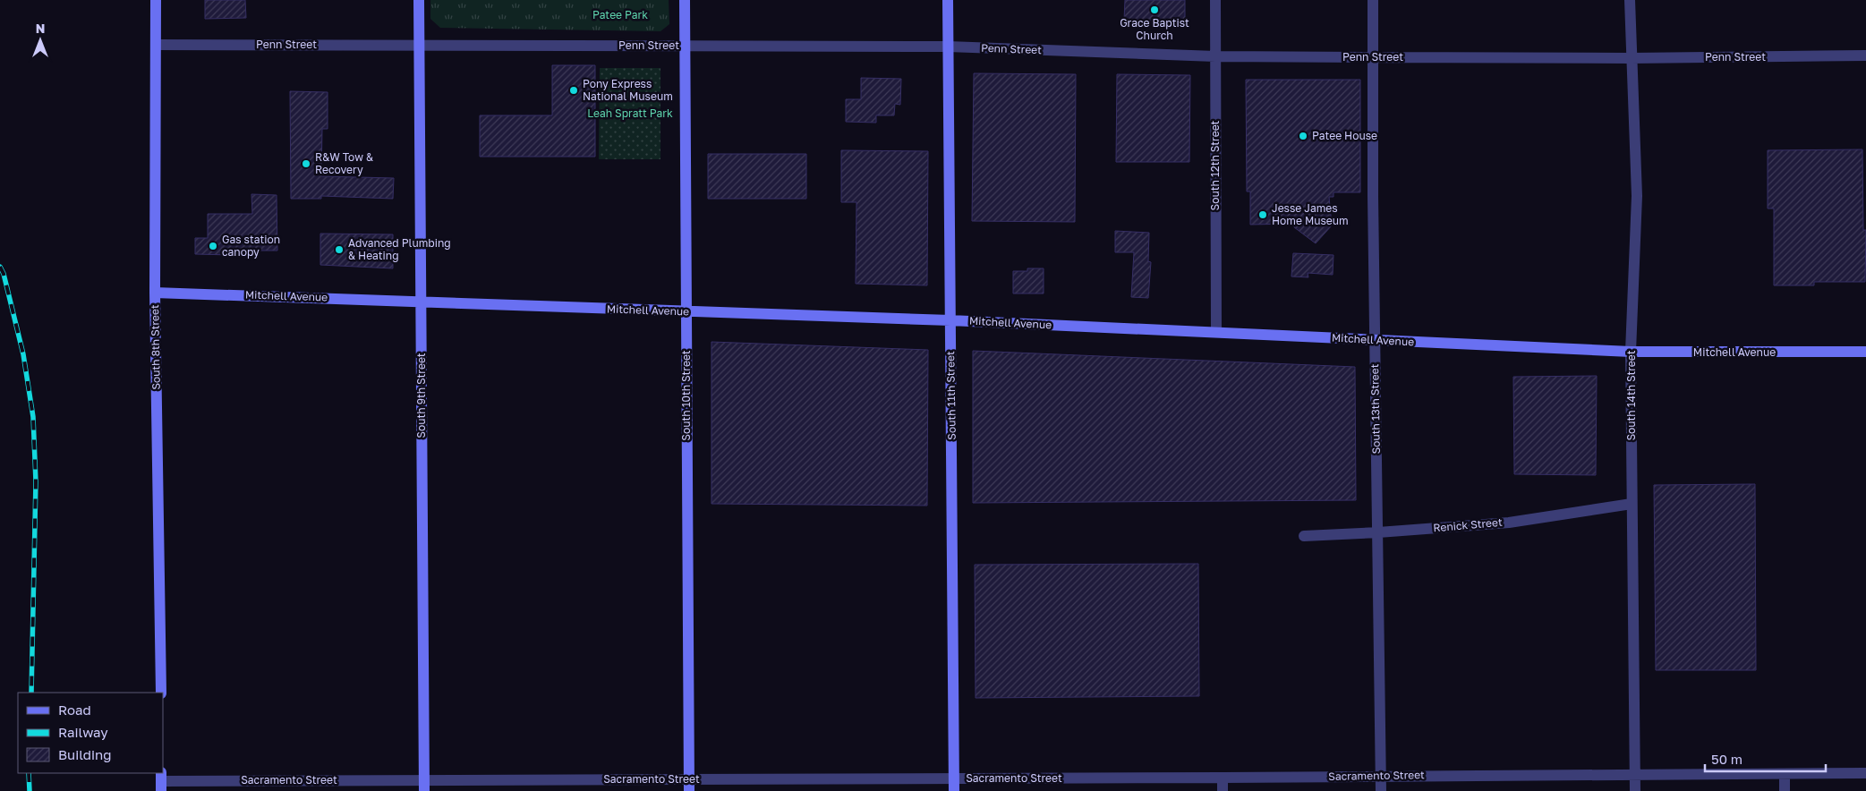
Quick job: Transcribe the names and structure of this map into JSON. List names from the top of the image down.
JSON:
{
  "streets": {
    "main road": [
      "Mitchell Avenue",
      "South 8th Street",
      "South 9th Street",
      "South 10th Street",
      "South 11th Street"
    ],
    "street": [
      "Penn Street",
      "South 12th Street",
      "South 14th Street",
      "South 13th Street",
      "Renick Street",
      "Sacramento Street"
    ]
  },
  "crossings": [
    ["Penn Street", "South 12th Street"],
    ["Penn Street", "South 8th Street"],
    ["Penn Street", "South 9th Street"],
    ["Penn Street", "South 10th Street"],
    ["Penn Street", "South 11th Street"],
    ["Penn Street", "South 14th Street"],
    ["Penn Street", "South 13th Street"],
    ["South 12th Street", "Mitchell Avenue"],
    ["Mitchell Avenue", "South 8th Street"],
    ["Mitchell Avenue", "South 9th Street"],
    ["Mitchell Avenue", "South 10th Street"],
    ["Mitchell Avenue", "South 11th Street"],
    ["Mitchell Avenue", "South 14th Street"],
    ["Mitchell Avenue", "South 13th Street"],
    ["South 9th Street", "Sacramento Street"],
    ["South 10th Street", "Sacramento Street"],
    ["South 11th Street", "Sacramento Street"],
    ["South 14th Street", "Renick Street"],
    ["South 14th Street", "Sacramento Street"],
    ["South 13th Street", "Renick Street"],
    ["South 13th Street", "Sacramento Street"]
  ],
  "parks": ["Patee Park", "Leah Spratt Park"],
  "places": [
    "Grace Baptist Church",
    "Pony Express National Museum",
    "Patee House",
    "R&W Tow & Recovery",
    "Jesse James Home Museum",
    "Gas station canopy",
    "Advanced Plumbing & Heating"
  ],
  "legend": ["Road", "Railway", "Building"],
  "scale_bar": "50 m",
  "north": "top"
}
